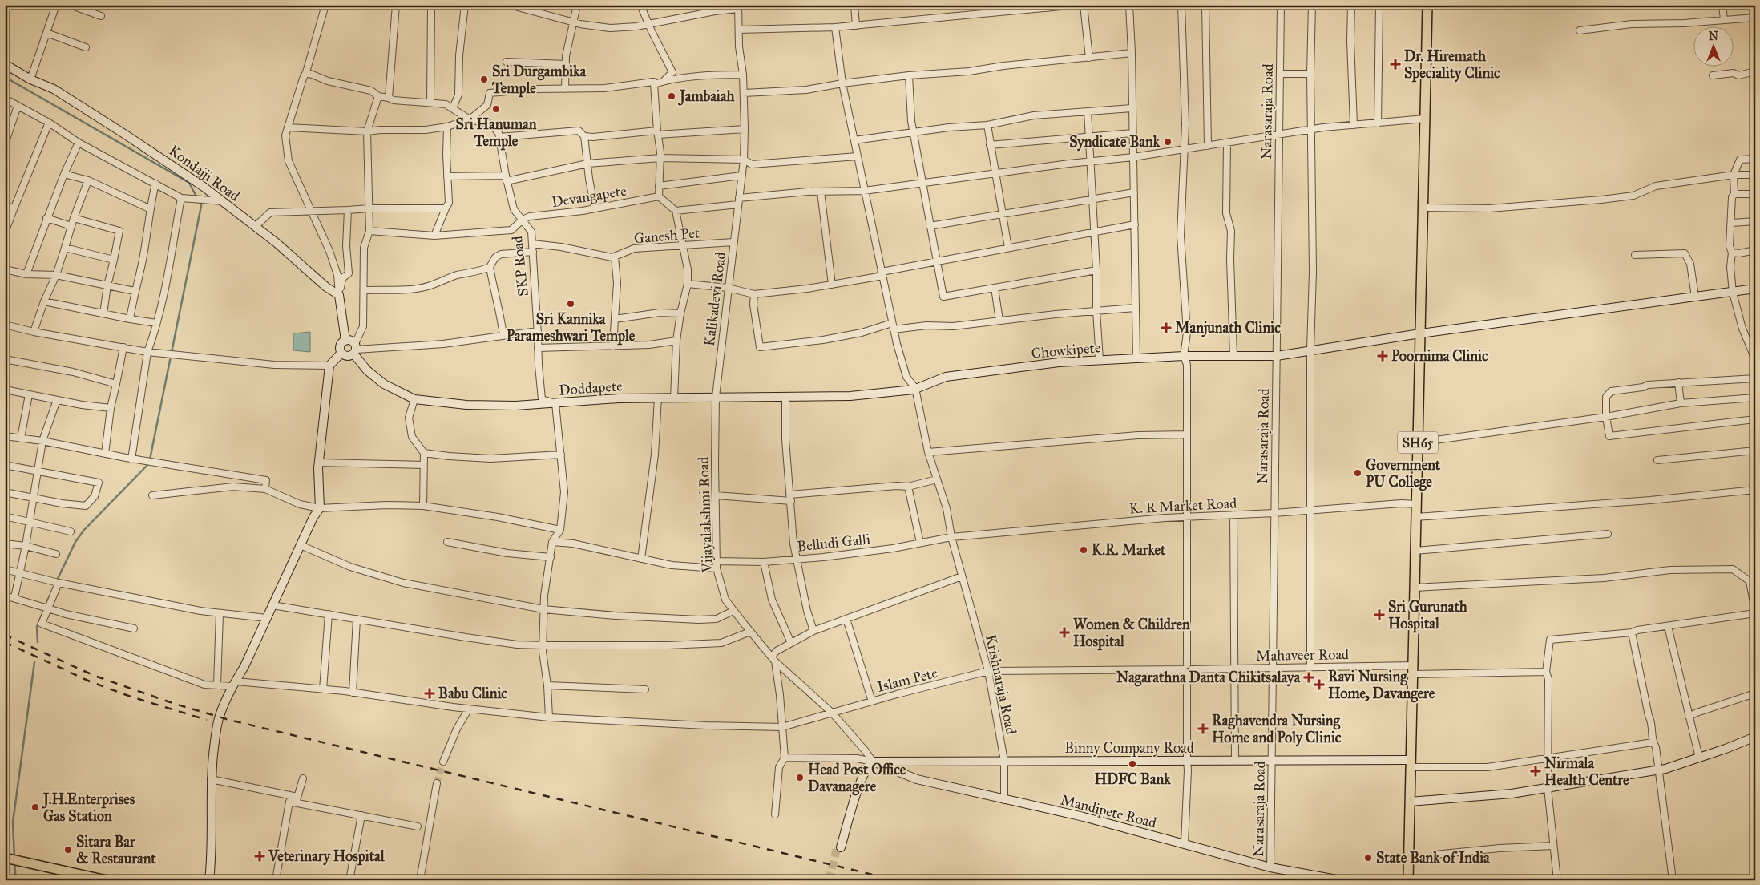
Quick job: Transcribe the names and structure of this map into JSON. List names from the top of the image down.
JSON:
{
  "streets": {
    "main road": ["SH65"],
    "street": [
      "Narasaraja Road",
      "Kondajji Road",
      "Devangapete",
      "Ganesh Pet",
      "SKP Road",
      "Kalikadevi Road",
      "Chowkipete",
      "Doddapete",
      "K. R Market Road",
      "Vijayalakshmi Road",
      "Belludi Galli",
      "Mahaveer Road",
      "Islam Pete",
      "Krishnaraja Road",
      "Binny Company Road",
      "Mandipete Road"
    ]
  },
  "crossings": [
    ["Narasaraja Road", "Chowkipete"],
    ["Narasaraja Road", "K. R Market Road"],
    ["Narasaraja Road", "Mahaveer Road"],
    ["Narasaraja Road", "Binny Company Road"],
    ["Narasaraja Road", "Mandipete Road"],
    ["Devangapete", "SKP Road"],
    ["Ganesh Pet", "SKP Road"],
    ["Ganesh Pet", "Kalikadevi Road"],
    ["SKP Road", "Doddapete"],
    ["Kalikadevi Road", "Chowkipete"],
    ["Kalikadevi Road", "Doddapete"],
    ["Kalikadevi Road", "Vijayalakshmi Road"],
    ["Chowkipete", "Doddapete"],
    ["Chowkipete", "SH65"],
    ["Chowkipete", "Vijayalakshmi Road"],
    ["Chowkipete", "Krishnaraja Road"],
    ["Doddapete", "Vijayalakshmi Road"],
    ["SH65", "K. R Market Road"],
    ["SH65", "Mahaveer Road"],
    ["SH65", "Binny Company Road"],
    ["K. R Market Road", "Belludi Galli"],
    ["K. R Market Road", "Krishnaraja Road"],
    ["Vijayalakshmi Road", "Belludi Galli"],
    ["Vijayalakshmi Road", "Islam Pete"],
    ["Vijayalakshmi Road", "Binny Company Road"],
    ["Vijayalakshmi Road", "Mandipete Road"],
    ["Belludi Galli", "Krishnaraja Road"],
    ["Mahaveer Road", "Islam Pete"],
    ["Islam Pete", "Krishnaraja Road"],
    ["Krishnaraja Road", "Binny Company Road"],
    ["Krishnaraja Road", "Mandipete Road"],
    ["Binny Company Road", "Mandipete Road"]
  ],
  "places": {
    "health": [
      "Dr. Hiremath Speciality Clinic",
      "Manjunath Clinic",
      "Poornima Clinic",
      "Sri Gurunath Hospital",
      "Women & Children Hospital",
      "Nagarathna Danta Chikitsalaya",
      "Ravi Nursing Home, Davangere",
      "Babu Clinic",
      "Raghavendra Nursing Home and Poly Clinic",
      "Nirmala Health Centre",
      "Veterinary Hospital"
    ],
    "other": [
      "Sri Durgambika Temple",
      "Jambaiah",
      "Sri Hanuman Temple",
      "Syndicate Bank",
      "Sri Kannika Parameshwari Temple",
      "Government PU College",
      "K.R. Market",
      "HDFC Bank",
      "Head Post Office Davanagere",
      "J.H.Enterprises Gas Station",
      "Sitara Bar & Restaurant",
      "State Bank of India"
    ]
  },
  "north": "top"
}
